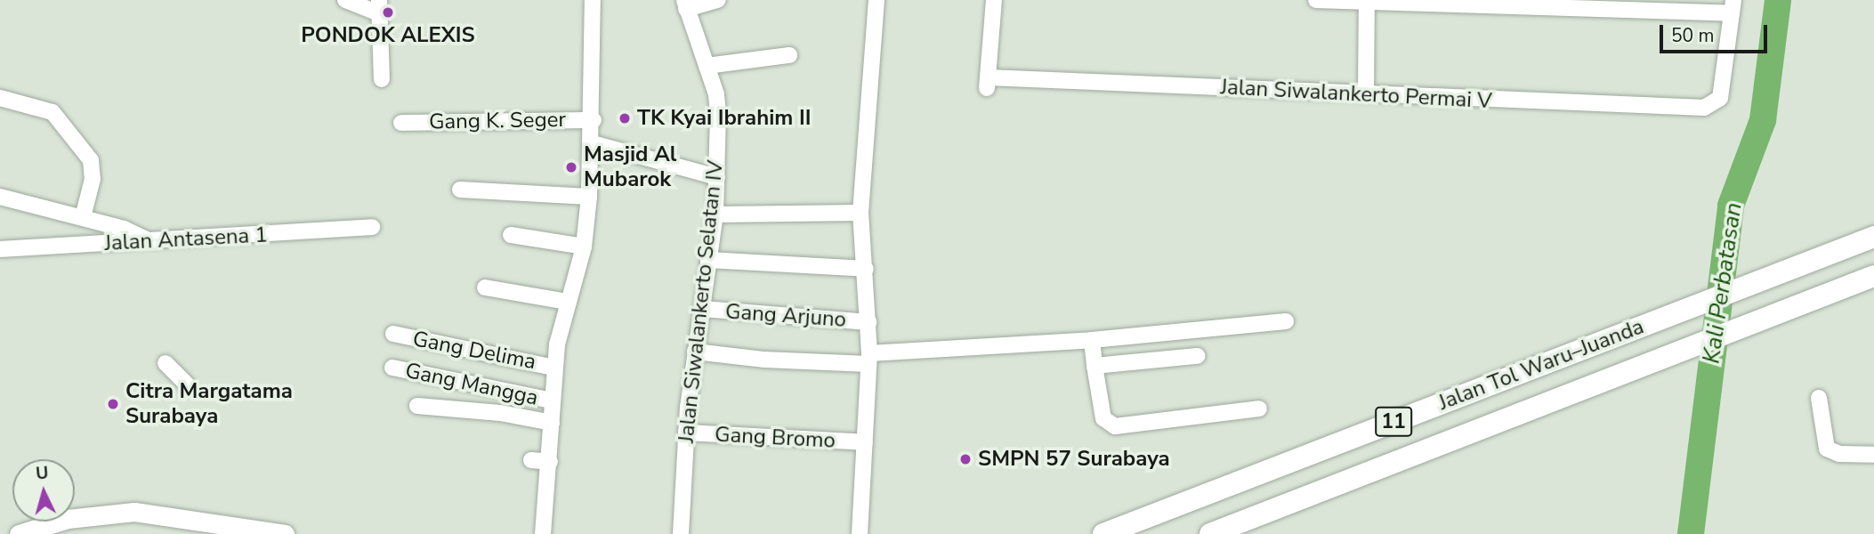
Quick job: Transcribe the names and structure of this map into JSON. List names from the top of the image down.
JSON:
{
  "streets": {
    "highway": ["Jalan Tol Waru–Juanda", "11"],
    "street": [
      "Jalan Siwalankerto Permai V",
      "Gang K. Seger",
      "Jalan Antasena 1",
      "Jalan Siwalankerto Selatan IV",
      "Gang Arjuno",
      "Gang Delima",
      "Gang Mangga",
      "Gang Bromo"
    ]
  },
  "crossings": [
    ["Jalan Siwalankerto Selatan IV", "Gang Arjuno"],
    ["Jalan Siwalankerto Selatan IV", "Gang Bromo"]
  ],
  "water": ["Kali Perbatasan"],
  "places": [
    "PONDOK ALEXIS",
    "TK Kyai Ibrahim II",
    "Masjid Al Mubarok",
    "Citra Margatama Surabaya",
    "SMPN 57 Surabaya"
  ],
  "scale_bar": "50 m",
  "north": "top"
}
